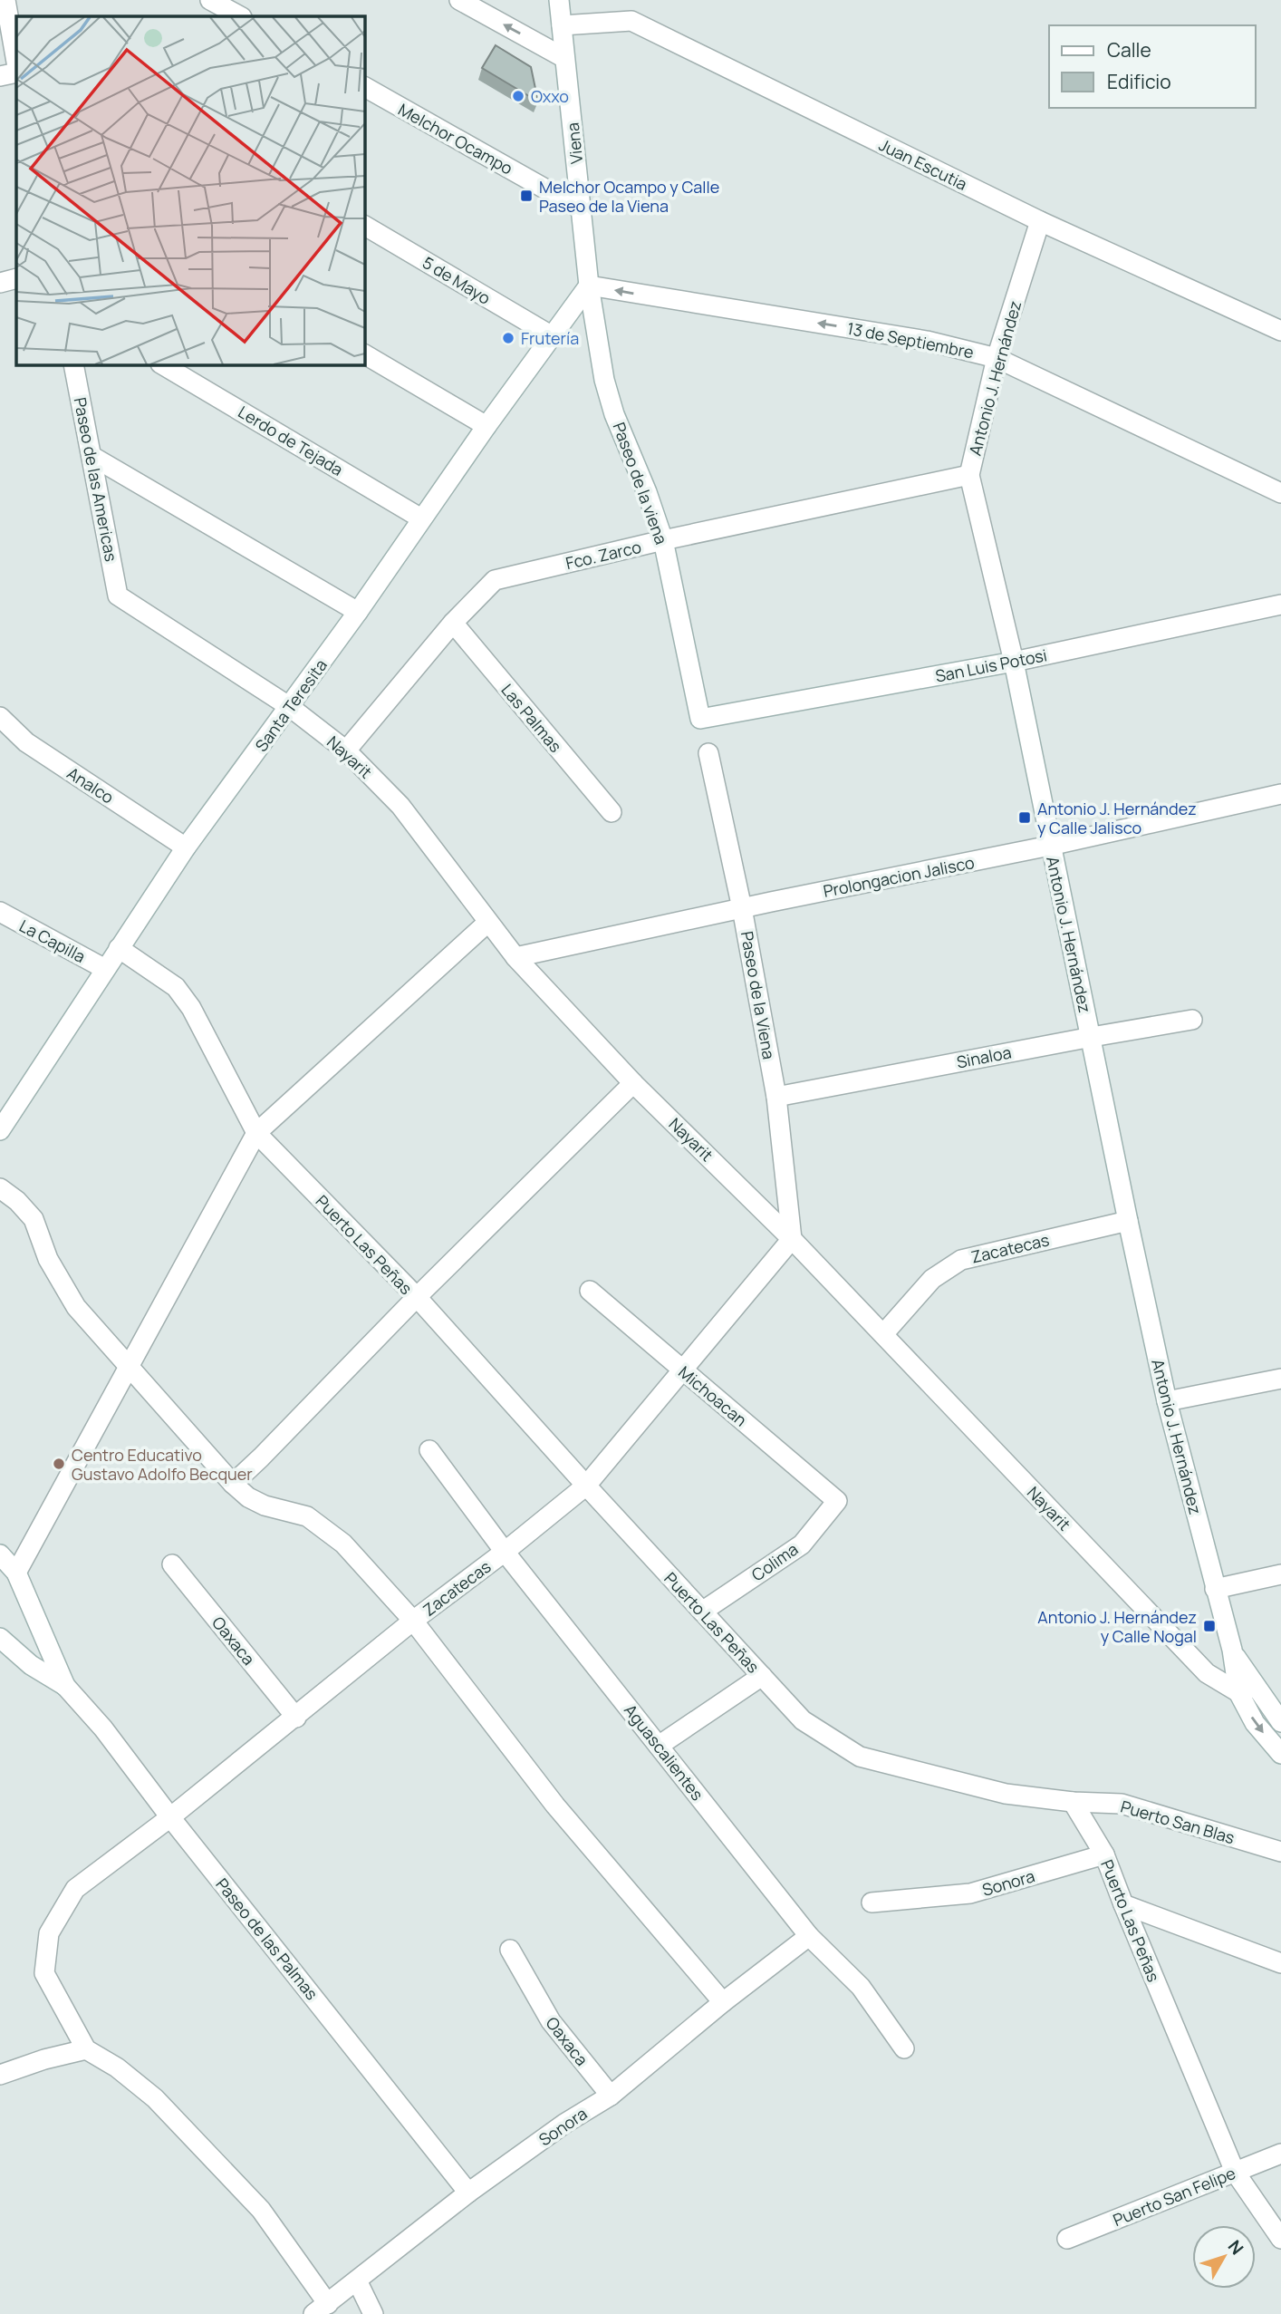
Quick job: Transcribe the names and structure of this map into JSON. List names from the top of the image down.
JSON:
{
  "streets": {
    "street": [
      "Melchor Ocampo",
      "Viena",
      "Juan Escutia",
      "5 de Mayo",
      "13 de Septiembre",
      "Antonio J. Hernández",
      "Lerdo de Tejada",
      "Paseo de las Americas",
      "Paseo de la viena",
      "Fco. Zarco",
      "San Luis Potosi",
      "Santa Teresita",
      "Las Palmas",
      "Nayarit",
      "Analco",
      "Prolongacion Jalisco",
      "La Capilla",
      "Paseo de la Viena",
      "Sinaloa",
      "Puerto Las Peñas",
      "Zacatecas",
      "Michoacan",
      "Colima",
      "Oaxaca",
      "Aguascalientes",
      "Puerto San Blas",
      "Sonora",
      "Paseo de las Palmas",
      "Puerto San Felipe"
    ]
  },
  "crossings": [
    ["Melchor Ocampo", "Viena"],
    ["Viena", "Juan Escutia"],
    ["Viena", "13 de Septiembre"],
    ["Viena", "Paseo de la viena"],
    ["Viena", "Santa Teresita"],
    ["Juan Escutia", "Antonio J. Hernández"],
    ["5 de Mayo", "Santa Teresita"],
    ["13 de Septiembre", "Antonio J. Hernández"],
    ["13 de Septiembre", "Paseo de la viena"],
    ["13 de Septiembre", "Santa Teresita"],
    ["Antonio J. Hernández", "Fco. Zarco"],
    ["Antonio J. Hernández", "San Luis Potosi"],
    ["Antonio J. Hernández", "Nayarit"],
    ["Antonio J. Hernández", "Prolongacion Jalisco"],
    ["Antonio J. Hernández", "Sinaloa"],
    ["Antonio J. Hernández", "Zacatecas"],
    ["Lerdo de Tejada", "Santa Teresita"],
    ["Paseo de las Americas", "Nayarit"],
    ["Paseo de la viena", "Fco. Zarco"],
    ["Paseo de la viena", "San Luis Potosi"],
    ["Paseo de la viena", "Santa Teresita"],
    ["Fco. Zarco", "Las Palmas"],
    ["Fco. Zarco", "Nayarit"],
    ["Santa Teresita", "Nayarit"],
    ["Santa Teresita", "Analco"],
    ["Santa Teresita", "La Capilla"],
    ["Santa Teresita", "Puerto Las Peñas"],
    ["Nayarit", "Prolongacion Jalisco"],
    ["Nayarit", "Paseo de la Viena"],
    ["Nayarit", "Zacatecas"],
    ["Prolongacion Jalisco", "Paseo de la Viena"],
    ["Paseo de la Viena", "Sinaloa"],
    ["Paseo de la Viena", "Zacatecas"],
    ["Puerto Las Peñas", "Zacatecas"],
    ["Puerto Las Peñas", "Colima"],
    ["Puerto Las Peñas", "Puerto San Blas"],
    ["Puerto Las Peñas", "Sonora"],
    ["Puerto Las Peñas", "Puerto San Felipe"],
    ["Zacatecas", "Michoacan"],
    ["Zacatecas", "Oaxaca"],
    ["Zacatecas", "Aguascalientes"],
    ["Zacatecas", "Paseo de las Palmas"],
    ["Michoacan", "Colima"],
    ["Oaxaca", "Sonora"],
    ["Aguascalientes", "Sonora"],
    ["Sonora", "Paseo de las Palmas"]
  ],
  "one_way": ["13 de Septiembre"],
  "places": {
    "other": ["Oxxo", "Frutería", "Centro Educativo Gustavo Adolfo Becquer"],
    "transit": ["Melchor Ocampo y Calle Paseo de la Viena", "Antonio J. Hernández y Calle Jalisco", "Antonio J. Hernández y Calle Nogal"]
  },
  "legend": ["Calle", "Edificio"],
  "north": "top right"
}
